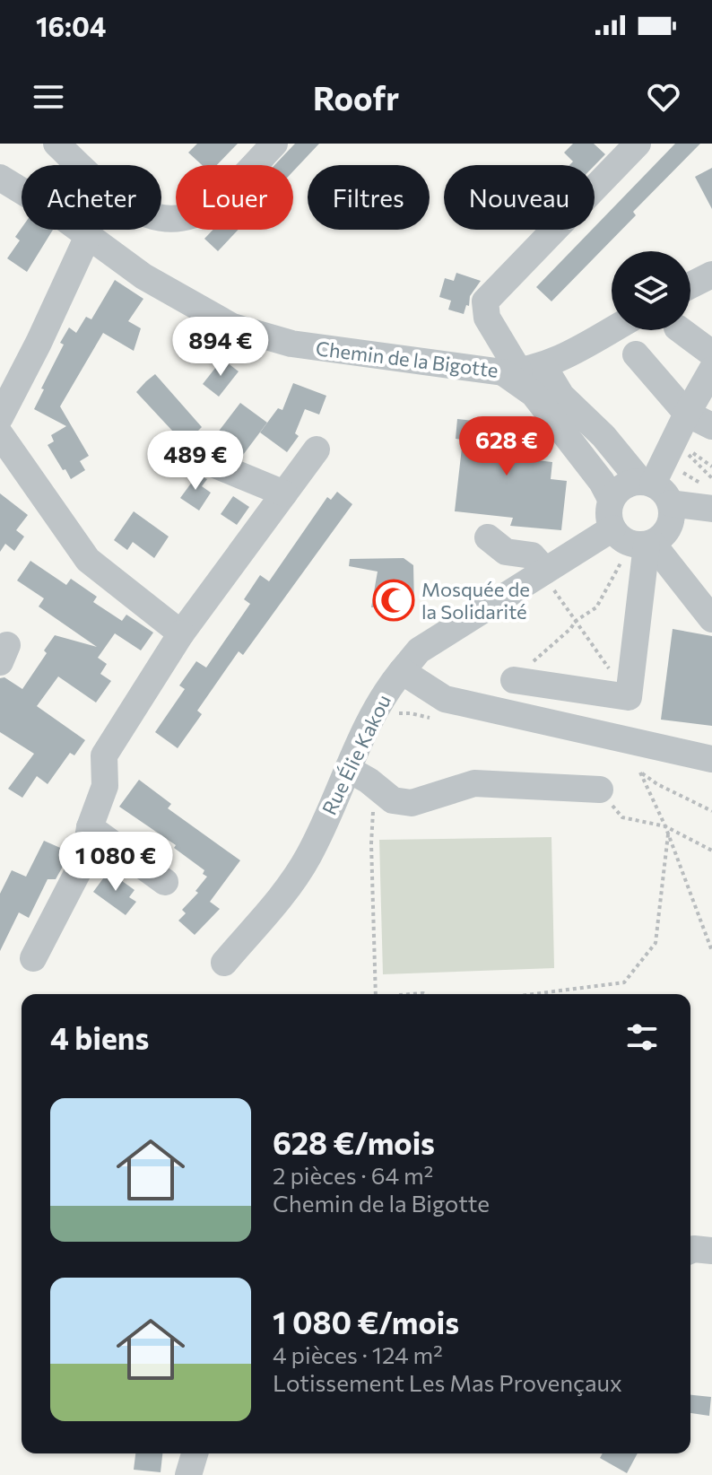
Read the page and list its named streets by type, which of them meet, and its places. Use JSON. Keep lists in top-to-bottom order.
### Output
{
  "streets": {
    "street": ["Chemin de la Bigotte", "Rue Élie Kakou"]
  },
  "places": {
    "mosque": ["Mosquée de la Solidarité"]
  },
  "page": {
    "status": "16:04",
    "header": "Roofr",
    "chip": [
      "Acheter",
      "Louer",
      "Filtres",
      "Nouveau"
    ],
    "price": [
      "894 €",
      "628 €",
      "489 €",
      "1 080 €"
    ],
    "heading": "4 biens",
    "list": [
      {
        "name": "628 €/mois",
        "note": "2 pièces · 64 m² · Chemin de la Bigotte"
      },
      {
        "name": "1 080 €/mois",
        "note": "4 pièces · 124 m² · Lotissement Les Mas Provençaux"
      }
    ]
  }
}
